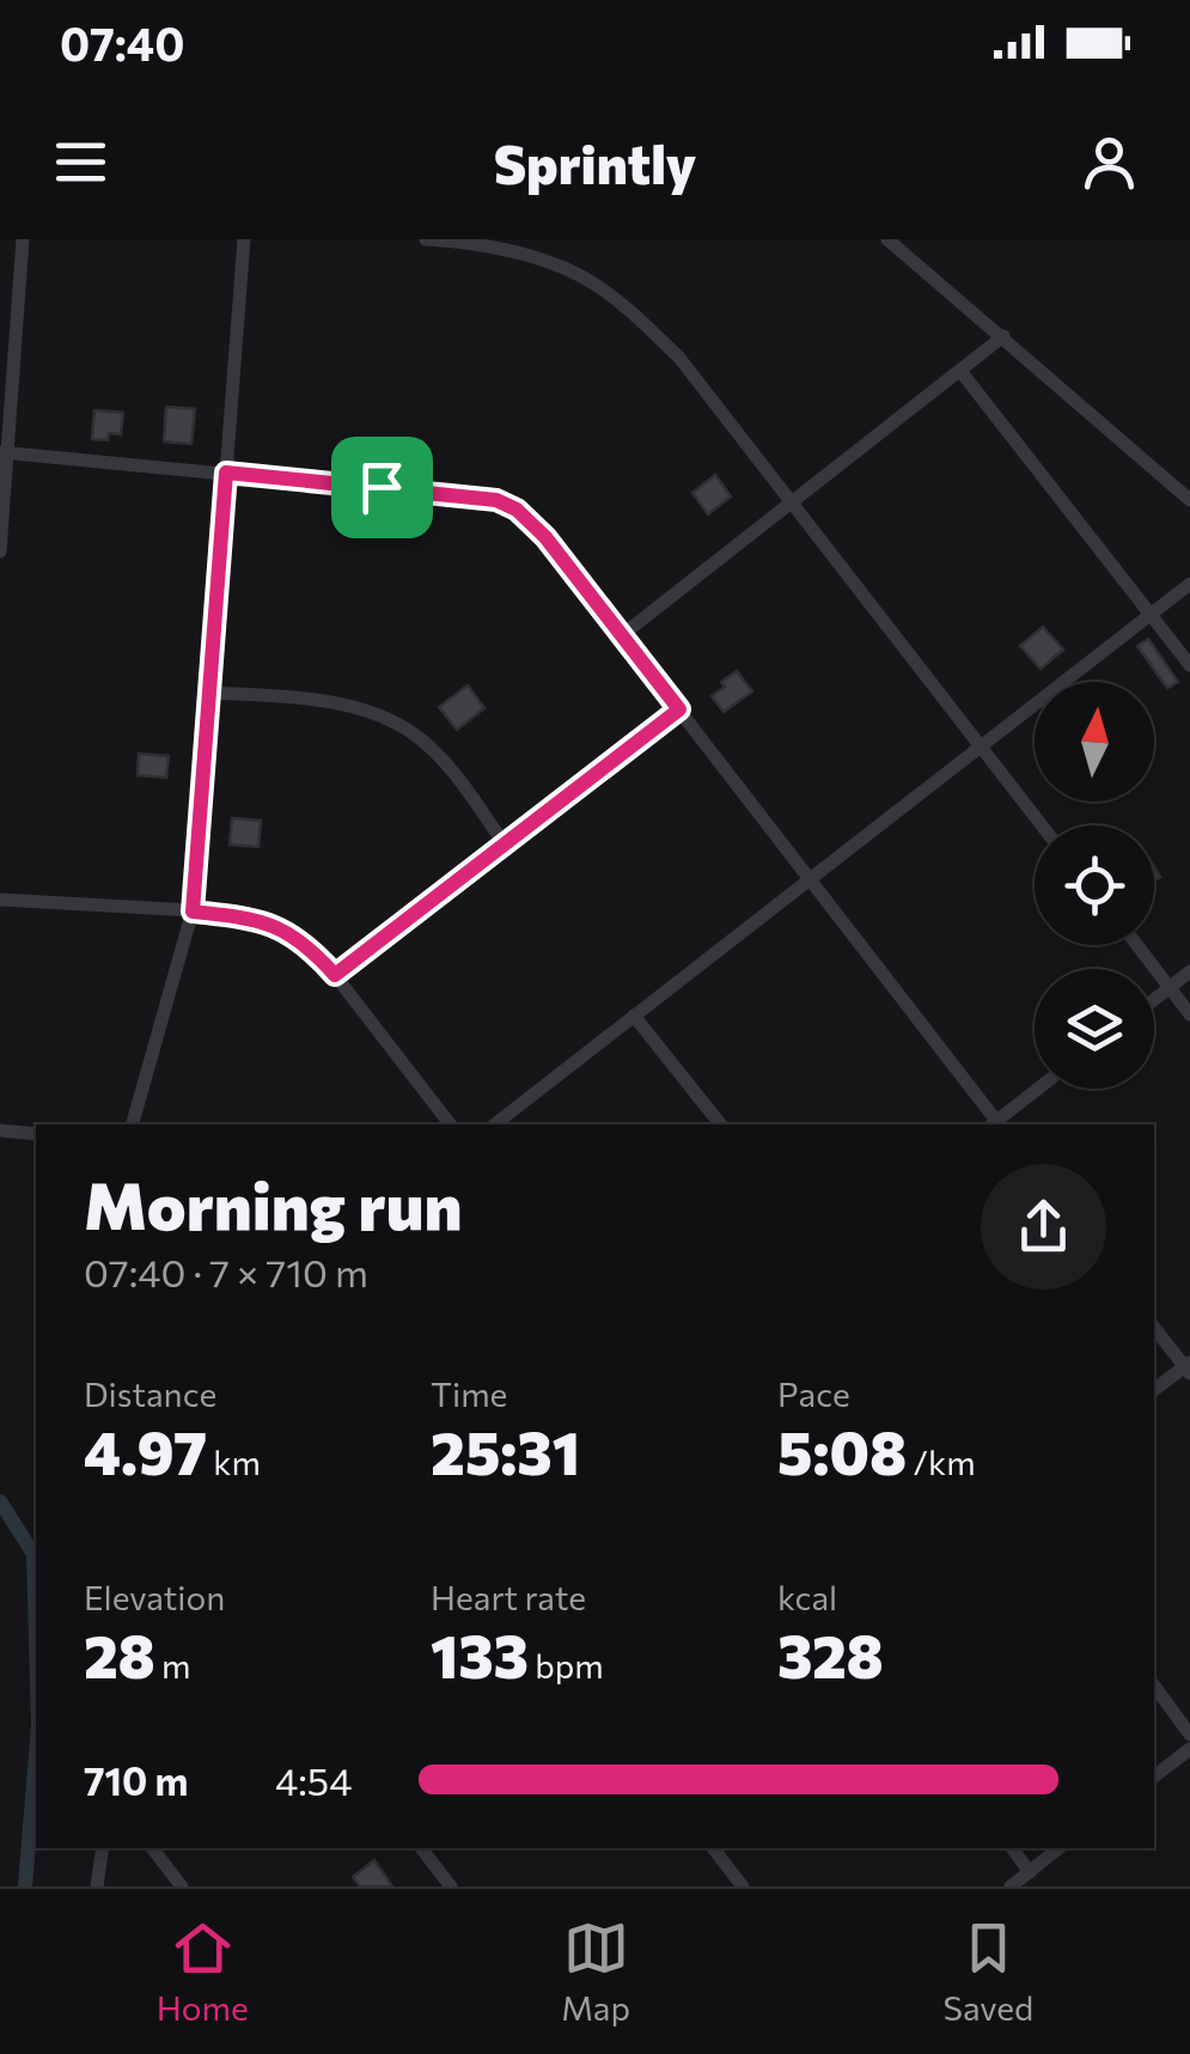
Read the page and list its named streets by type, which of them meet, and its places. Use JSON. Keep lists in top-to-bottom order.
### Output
{
  "north": "top",
  "page": {
    "status": "07:40",
    "header": "Sprintly",
    "heading": ["Morning run", "07:40 · 7 × 710 m"],
    "stats": [
      ["Distance", "4.97 km"],
      ["Time", "25:31"],
      ["Pace", "5:08 /km"],
      ["Elevation", "28 m"],
      ["Heart rate", "133 bpm"],
      ["kcal", "328"]
    ],
    "list": [
      {
        "name": "710 m",
        "note": "4:54"
      }
    ],
    "tabs": ["Home", "Map", "Saved"]
  }
}
